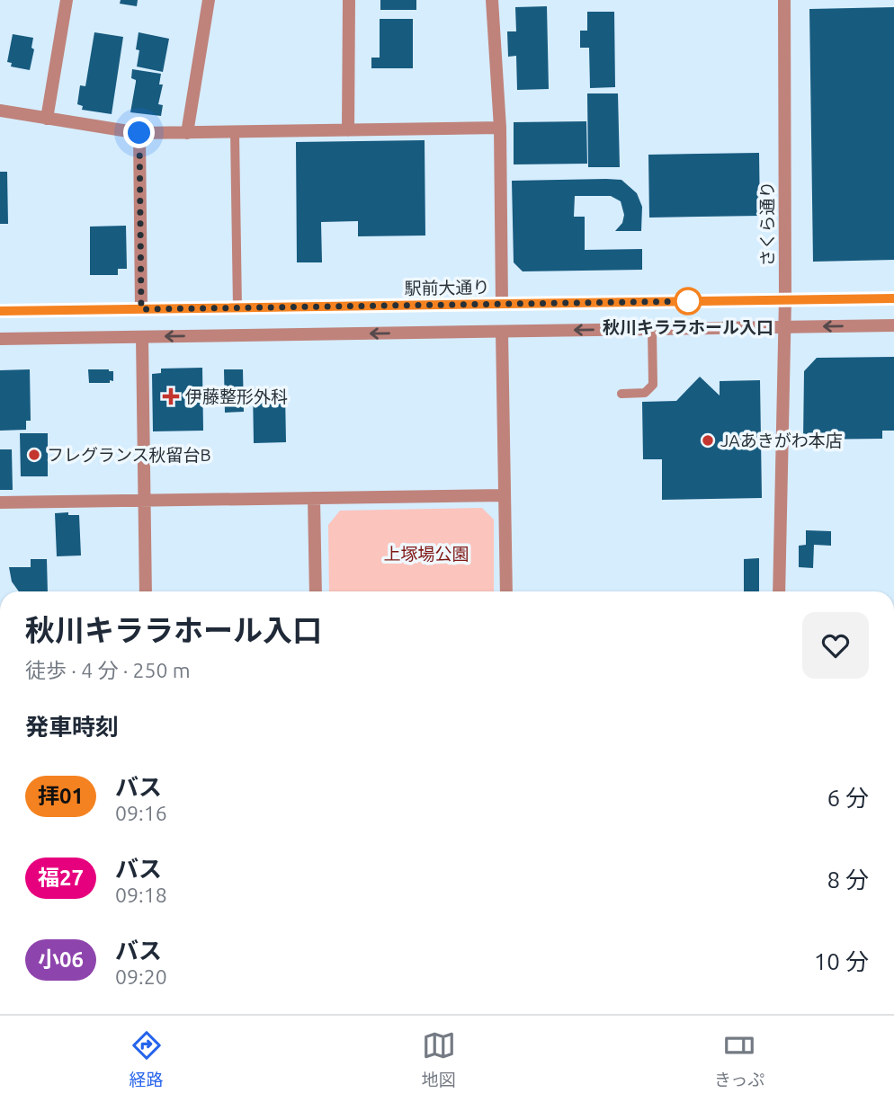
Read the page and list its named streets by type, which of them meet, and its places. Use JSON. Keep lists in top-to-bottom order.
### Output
{
  "streets": {
    "street": ["さくら通り", "駅前大通り"]
  },
  "crossings": [
    ["さくら通り", "駅前大通り"]
  ],
  "parks": ["上塚場公園"],
  "places": {
    "other": ["秋川キララホール入口", "JAあきがわ本店", "フレグランス秋留台B"],
    "health": ["伊藤整形外科"]
  },
  "lines": ["bus line 拝01"],
  "page": {
    "heading": [
      ["秋川キララホール入口", "徒歩 · 4 分 · 250 m"],
      "発車時刻"
    ],
    "list": [
      {
        "mark": "拝01",
        "name": "バス",
        "note": "09:16",
        "value": "6 分"
      },
      {
        "mark": "福27",
        "name": "バス",
        "note": "09:18",
        "value": "8 分"
      },
      {
        "mark": "小06",
        "name": "バス",
        "note": "09:20",
        "value": "10 分"
      }
    ],
    "tabs": ["経路", "地図", "きっぷ"]
  }
}
